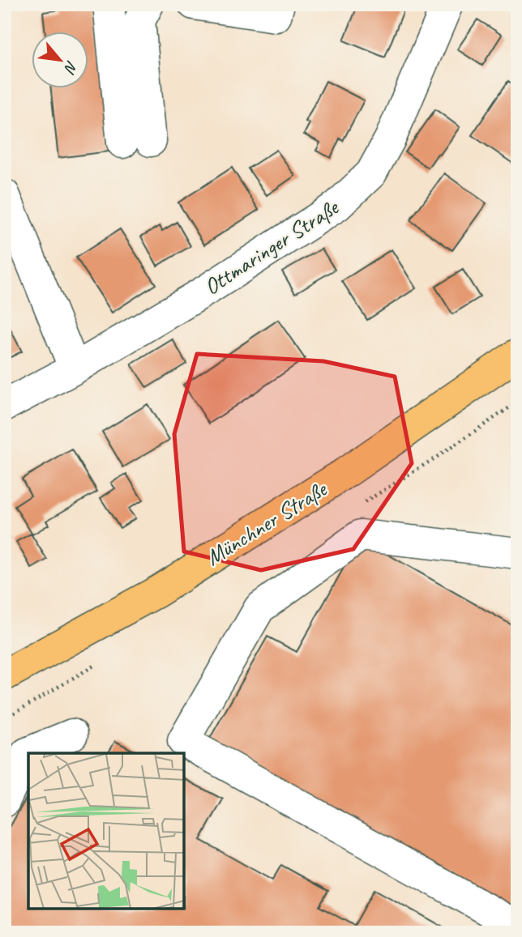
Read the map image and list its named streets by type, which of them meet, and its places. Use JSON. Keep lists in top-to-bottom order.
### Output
{
  "streets": {
    "main road": ["Münchner Straße"],
    "street": ["Ottmaringer Straße"]
  },
  "north": "bottom right"
}
